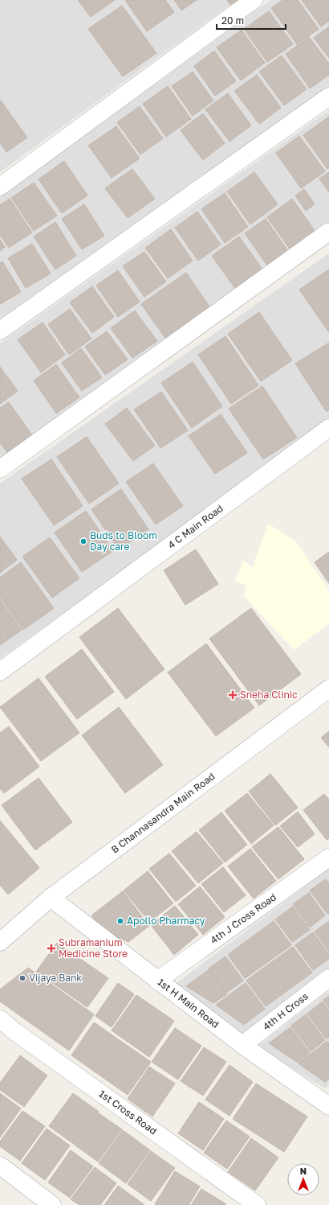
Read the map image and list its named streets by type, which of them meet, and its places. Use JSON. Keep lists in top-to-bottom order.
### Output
{
  "streets": {
    "street": [
      "4 C Main Road",
      "B Channasandra Main Road",
      "4th J Cross Road",
      "1st H Main Road",
      "4th H Cross",
      "1st Cross Road"
    ]
  },
  "crossings": [
    ["B Channasandra Main Road", "1st H Main Road"],
    ["4th J Cross Road", "1st H Main Road"],
    ["1st H Main Road", "4th H Cross"]
  ],
  "places": {
    "other": ["Buds to Bloom Day care", "Apollo Pharmacy", "Vijaya Bank"],
    "health": ["Sneha Clinic", "Subramanium Medicine Store"]
  },
  "scale_bar": "20 m",
  "north": "top"
}
